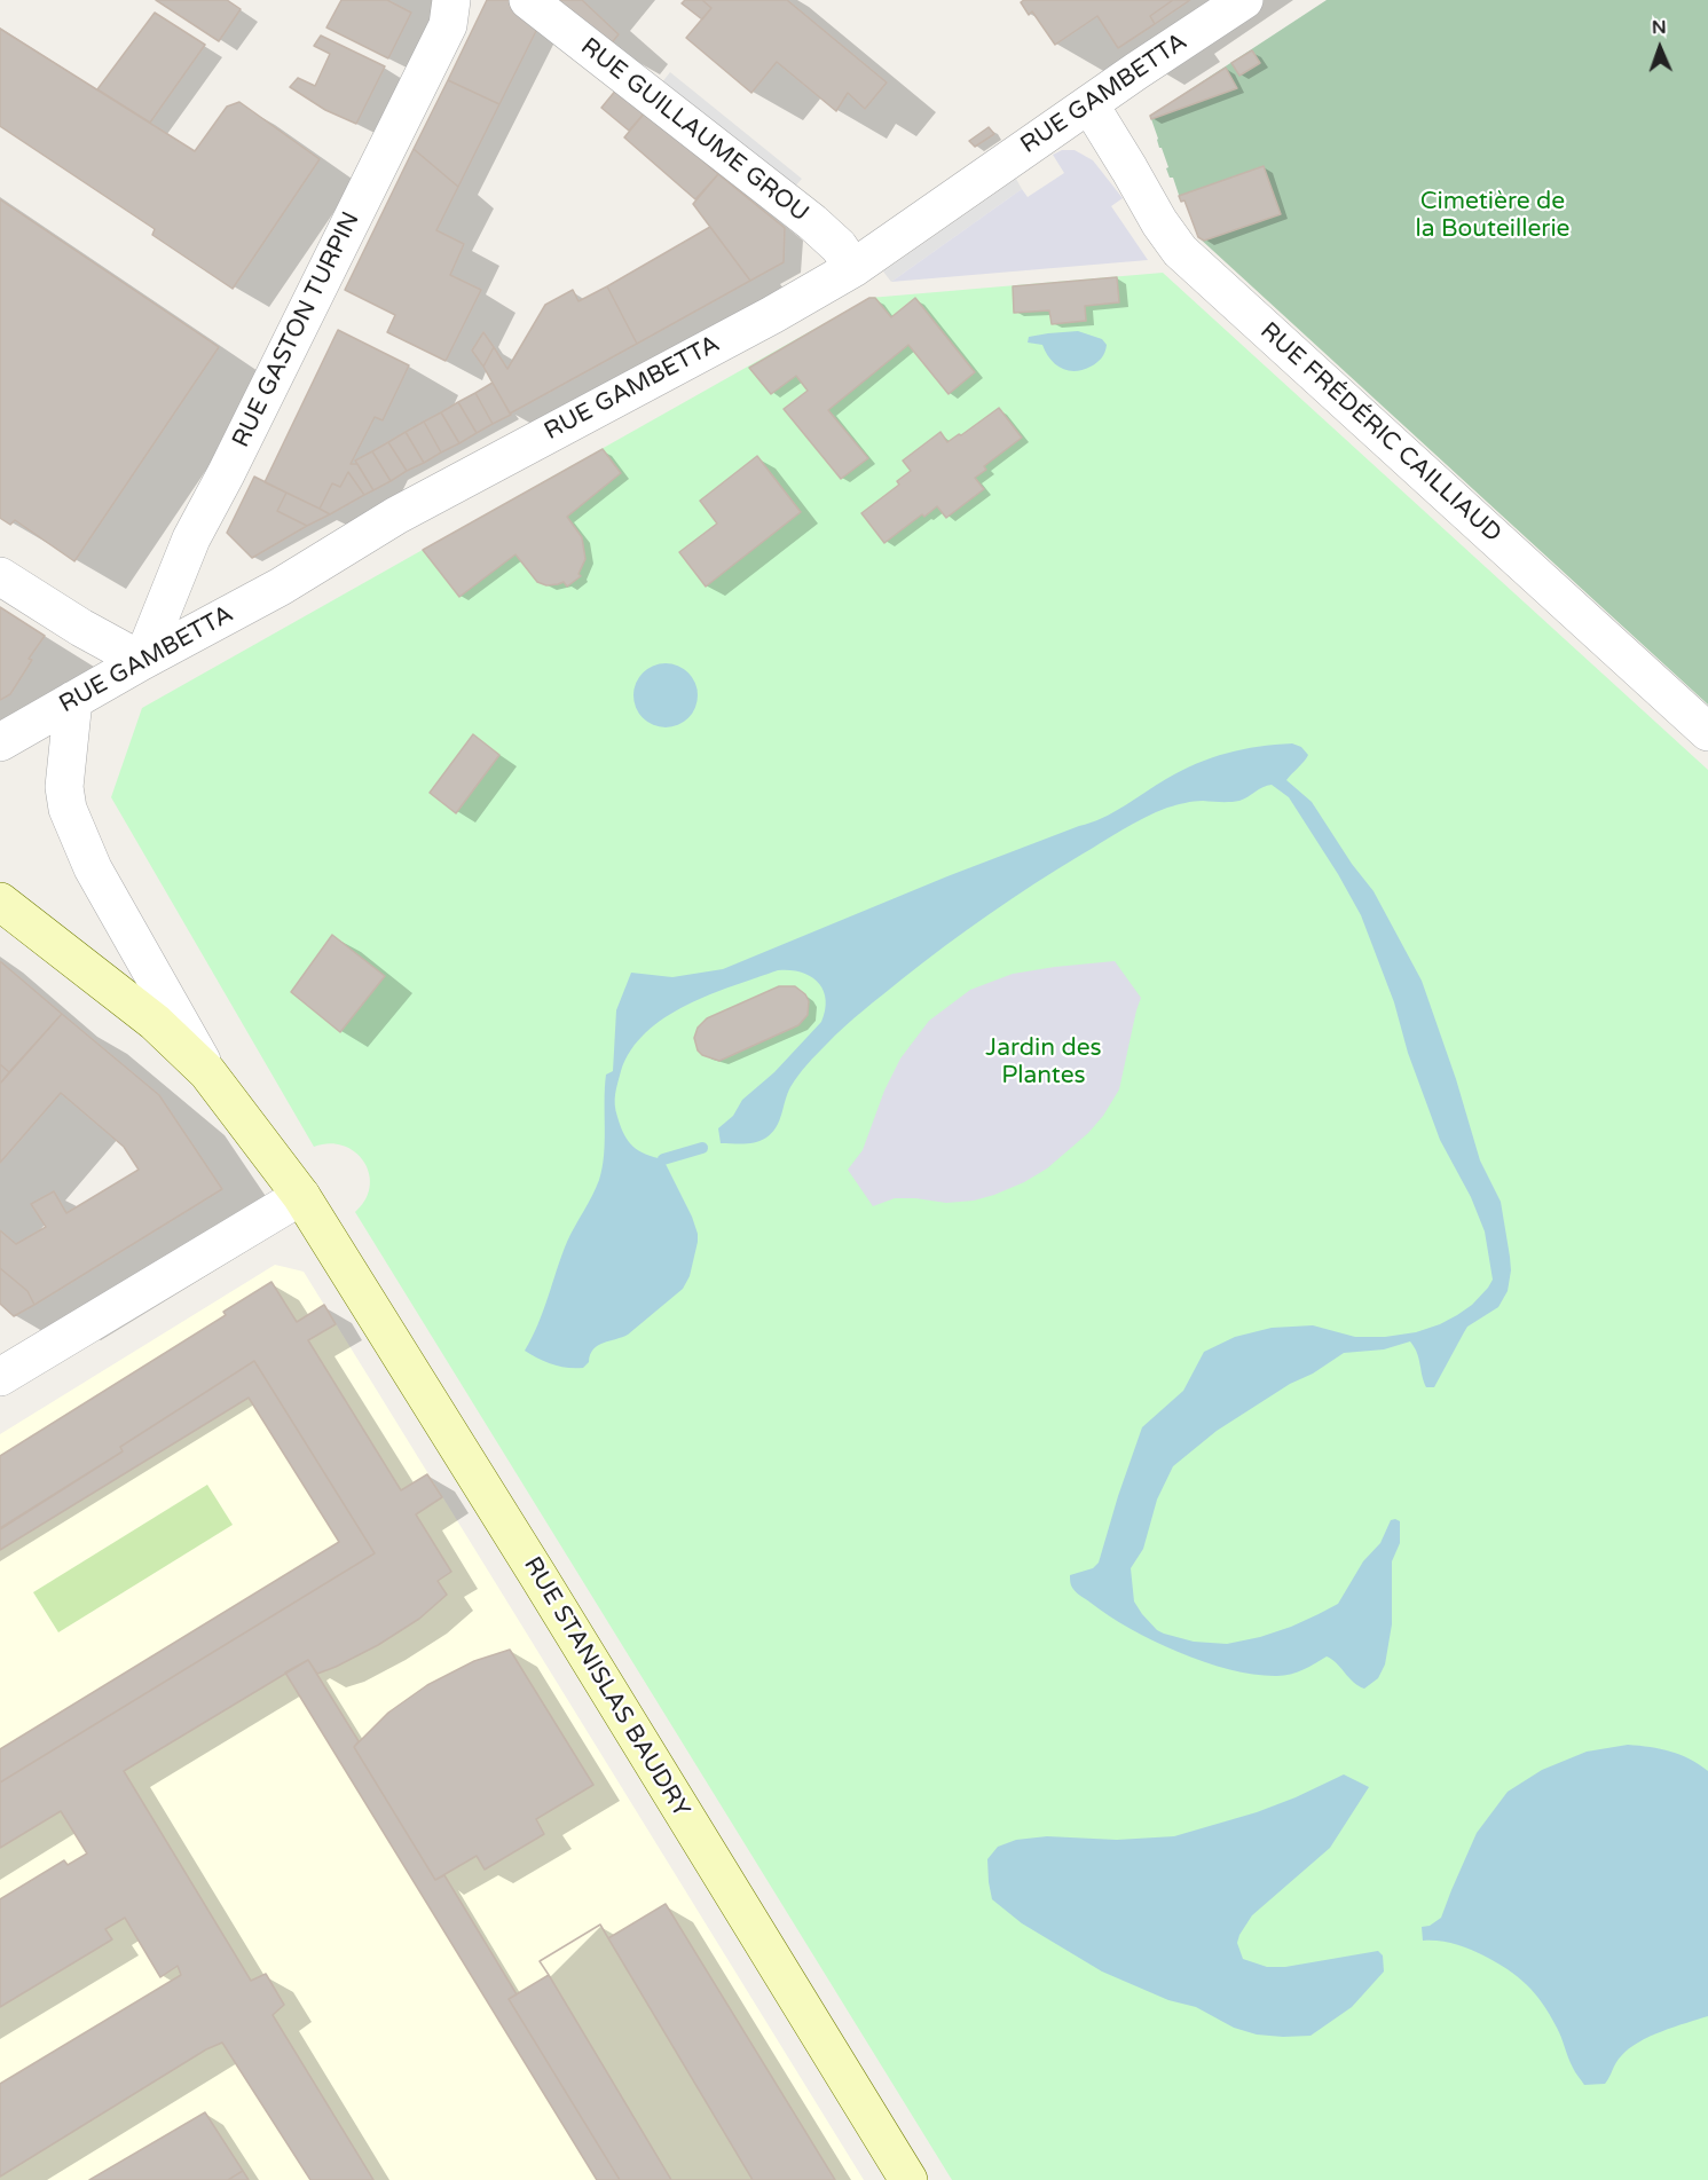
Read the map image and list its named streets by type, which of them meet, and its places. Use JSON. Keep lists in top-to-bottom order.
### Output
{
  "streets": {
    "main road": ["RUE STANISLAS BAUDRY"],
    "street": [
      "RUE GAMBETTA",
      "RUE GUILLAUME GROU",
      "RUE GASTON TURPIN",
      "RUE FRÉDÉRIC CAILLIAUD"
    ]
  },
  "crossings": [
    ["RUE GAMBETTA", "RUE GUILLAUME GROU"],
    ["RUE GAMBETTA", "RUE GASTON TURPIN"],
    ["RUE GAMBETTA", "RUE FRÉDÉRIC CAILLIAUD"]
  ],
  "parks": ["Cimetière de la Bouteillerie", "Jardin des Plantes"],
  "north": "top"
}
